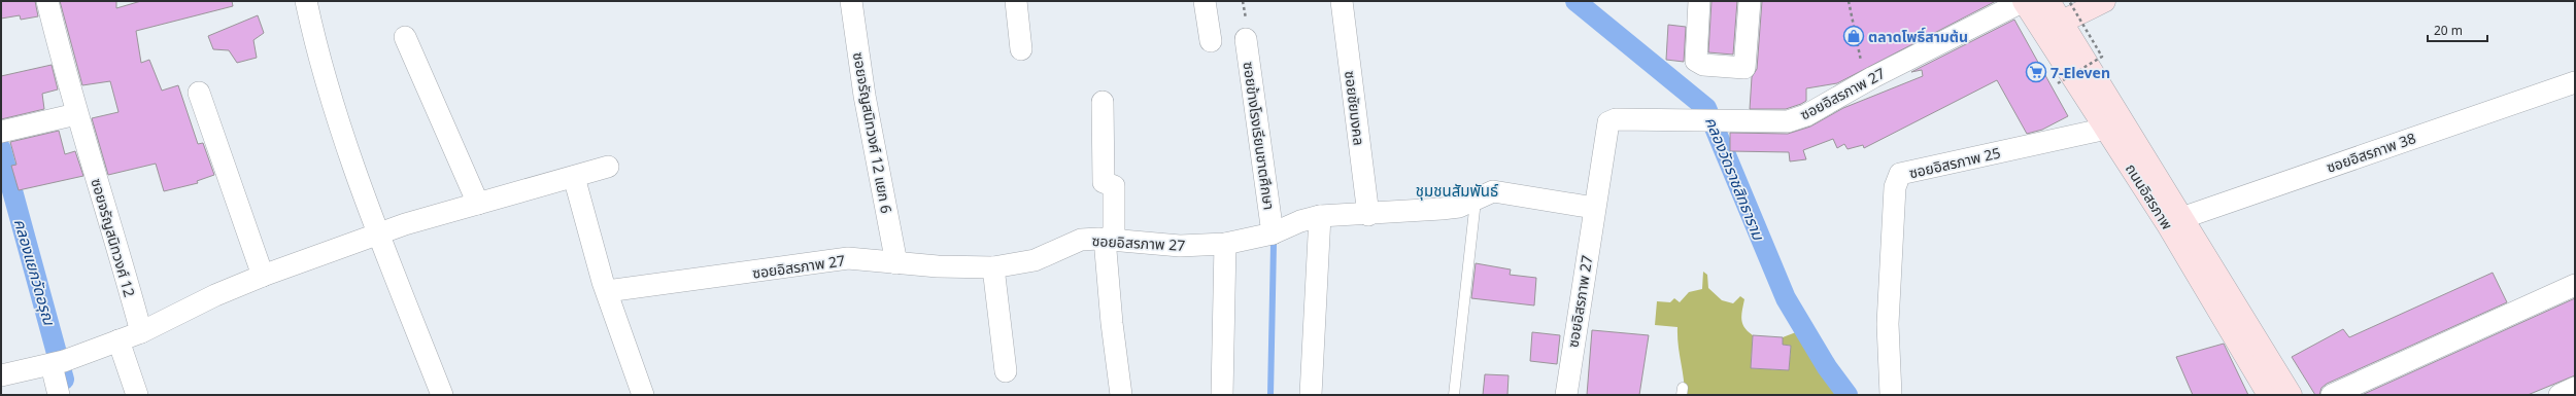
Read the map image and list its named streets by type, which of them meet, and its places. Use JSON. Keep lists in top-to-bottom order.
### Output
{
  "streets": {
    "main road": ["ถนนอิสรภาพ"],
    "street": [
      "ซอยอิสรภาพ 27",
      "ซอยชัยมงคล",
      "ซอยจรัญสนิทวงศ์ 12 แยก 6",
      "ซอยข้างโรงเรียนชาตศึกษา",
      "ซอยอิสรภาพ 38",
      "ซอยอิสรภาพ 25",
      "ซอยจรัญสนิทวงศ์ 12"
    ]
  },
  "crossings": [
    ["ซอยอิสรภาพ 27", "ซอยชัยมงคล"],
    ["ซอยอิสรภาพ 27", "ซอยจรัญสนิทวงศ์ 12 แยก 6"],
    ["ซอยอิสรภาพ 27", "ซอยข้างโรงเรียนชาตศึกษา"],
    ["ซอยอิสรภาพ 27", "ถนนอิสรภาพ"],
    ["ซอยอิสรภาพ 38", "ถนนอิสรภาพ"],
    ["ซอยอิสรภาพ 25", "ถนนอิสรภาพ"]
  ],
  "districts": ["ชุมชนสัมพันธ์"],
  "water": ["คลองวัดราชสิทธาราม", "คลองแยกวัดอรุณ"],
  "places": {
    "shop": ["ตลาดโพธิ์สามต้น"],
    "supermarket": ["7-Eleven"]
  },
  "scale_bar": "20 m"
}
